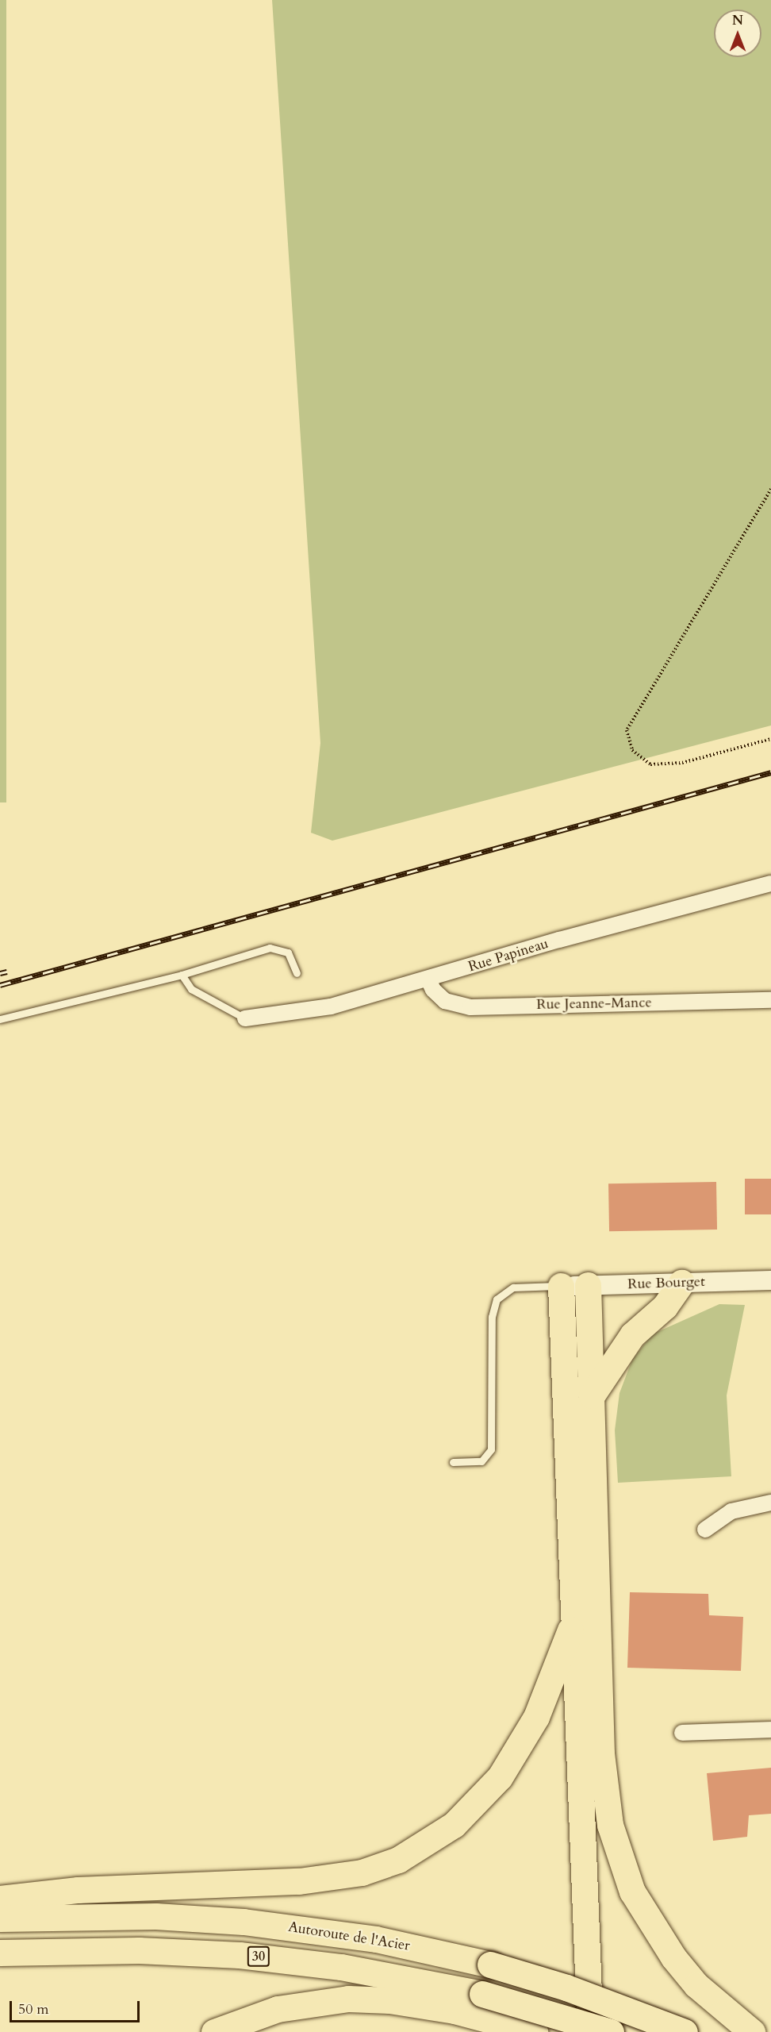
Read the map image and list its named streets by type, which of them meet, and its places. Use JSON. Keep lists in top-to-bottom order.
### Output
{
  "streets": {
    "highway": ["Autoroute de l'Acier", "30"],
    "street": ["Rue Papineau", "Rue Jeanne-Mance", "Rue Bourget"]
  },
  "crossings": [
    ["Rue Papineau", "Rue Jeanne-Mance"]
  ],
  "scale_bar": "50 m",
  "north": "top"
}
